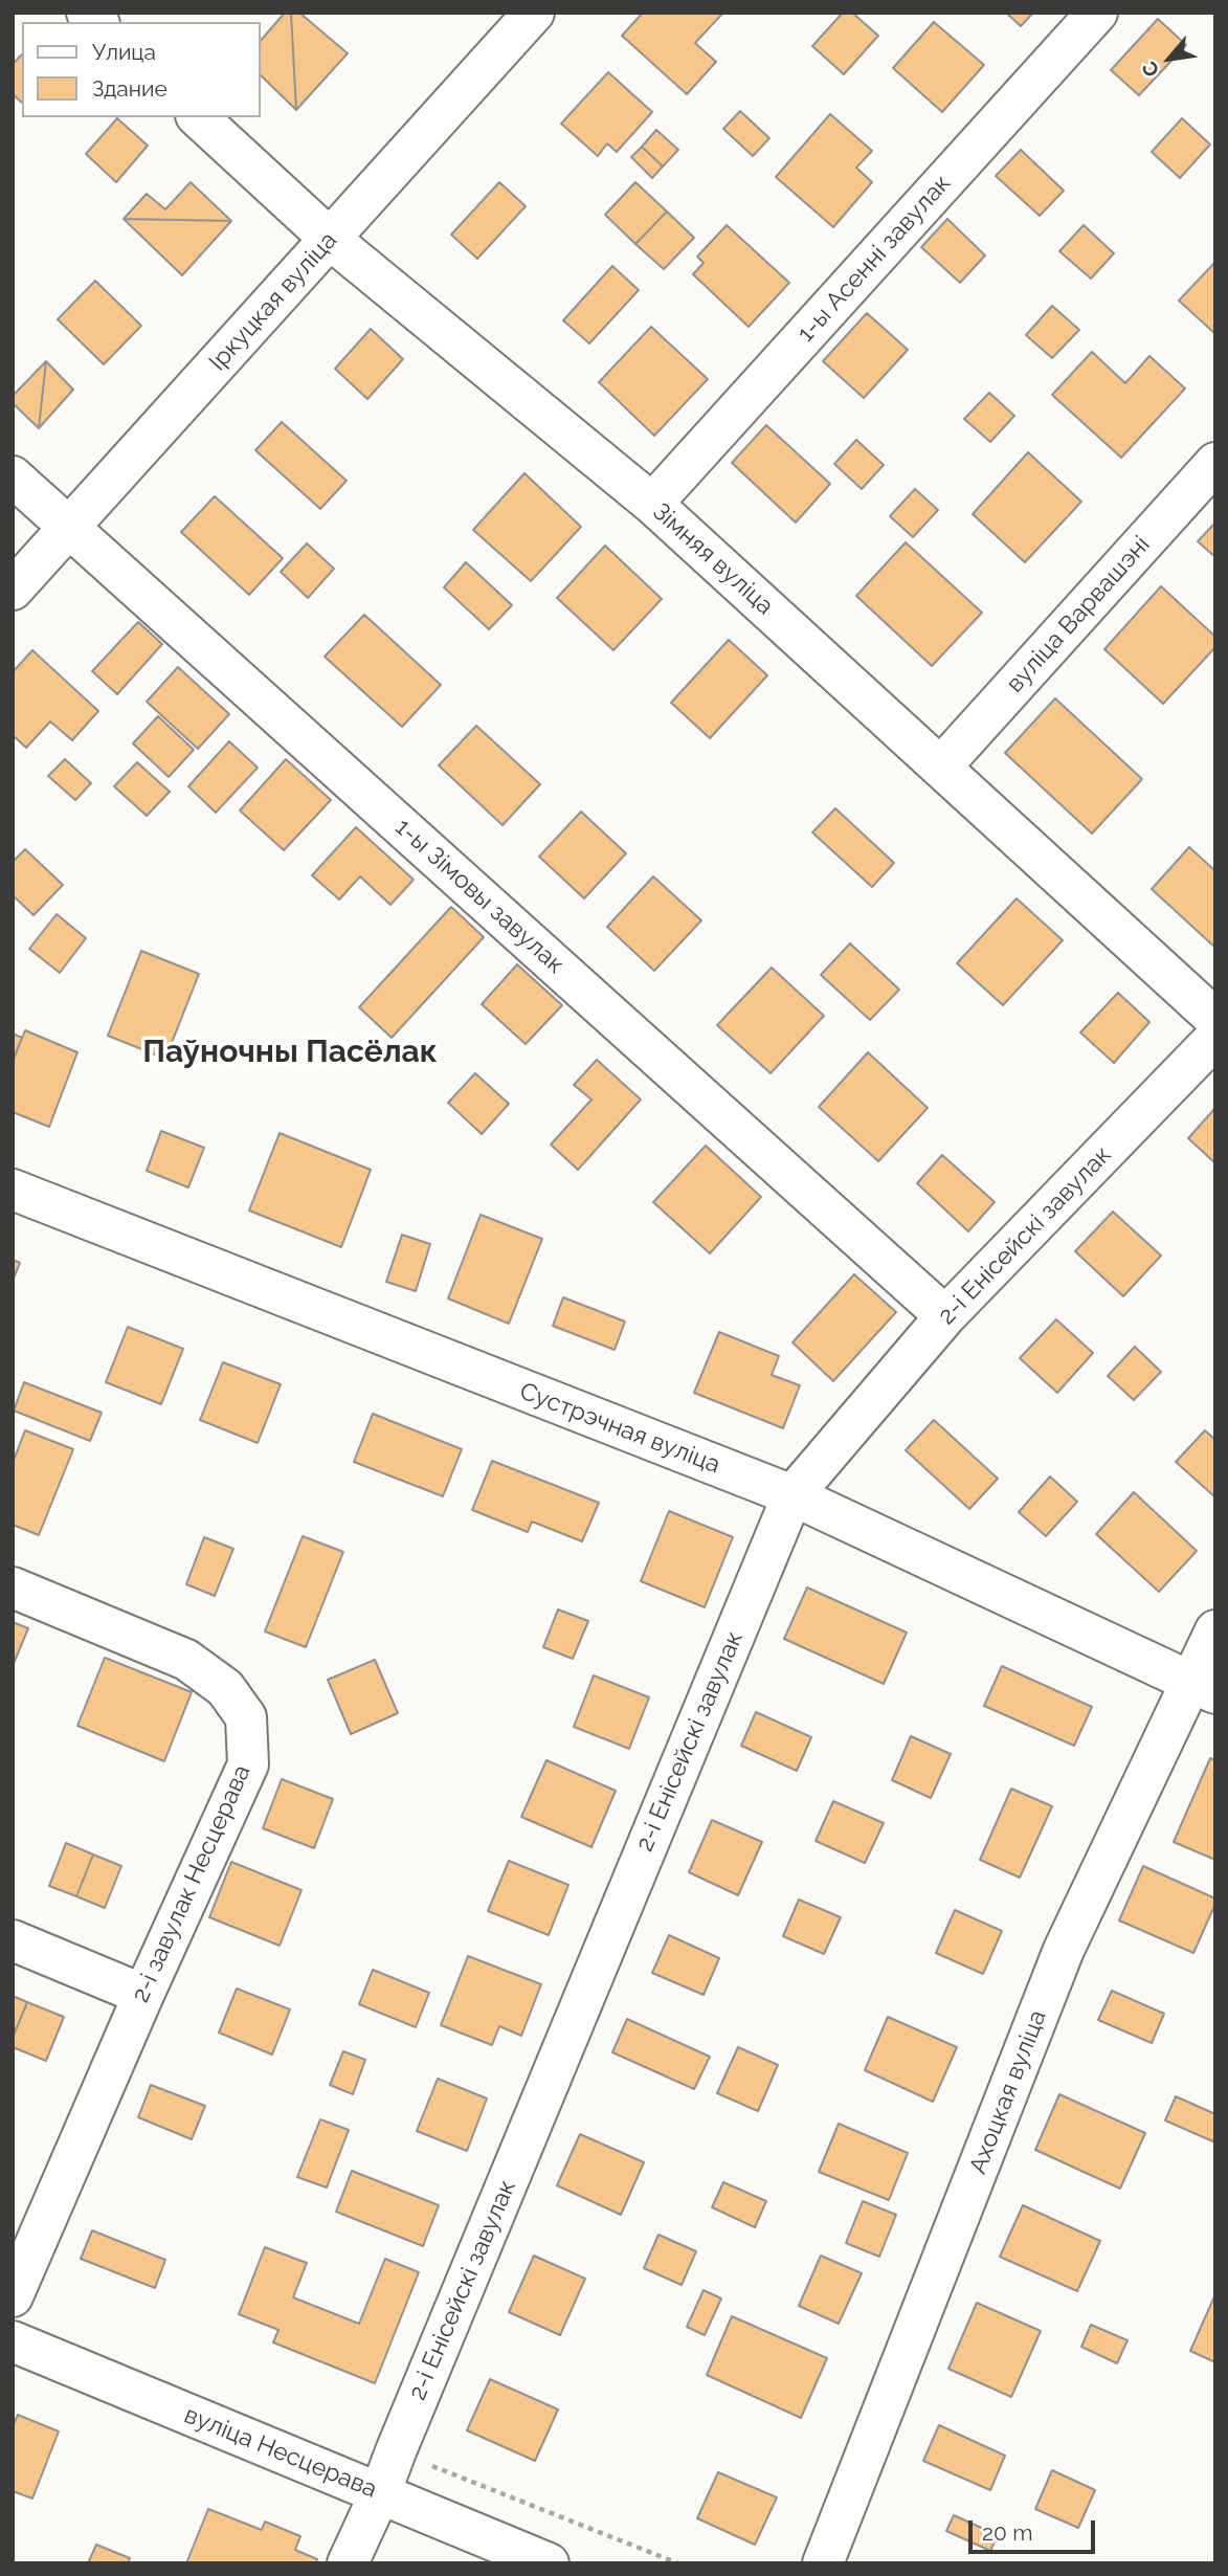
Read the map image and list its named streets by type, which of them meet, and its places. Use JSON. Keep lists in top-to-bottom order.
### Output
{
  "streets": {
    "street": [
      "1-ы Асенні завулак",
      "Іркуцкая вуліца",
      "Зімняя вуліца",
      "вуліца Варвашэні",
      "1-ы Зімовы завулак",
      "2-і Енісейскі завулак",
      "Сустрэчная вуліца",
      "2-і завулак Несцерава",
      "Ахоцкая вуліца",
      "вуліца Несцерава"
    ]
  },
  "crossings": [
    ["1-ы Асенні завулак", "Зімняя вуліца"],
    ["Іркуцкая вуліца", "Зімняя вуліца"],
    ["Іркуцкая вуліца", "1-ы Зімовы завулак"],
    ["Зімняя вуліца", "вуліца Варвашэні"],
    ["1-ы Зімовы завулак", "2-і Енісейскі завулак"],
    ["2-і Енісейскі завулак", "Сустрэчная вуліца"],
    ["2-і Енісейскі завулак", "вуліца Несцерава"],
    ["Сустрэчная вуліца", "Ахоцкая вуліца"]
  ],
  "districts": ["Паўночны Пасёлак"],
  "legend": ["Улица", "Здание"],
  "scale_bar": "20 m",
  "north": "bottom left"
}
